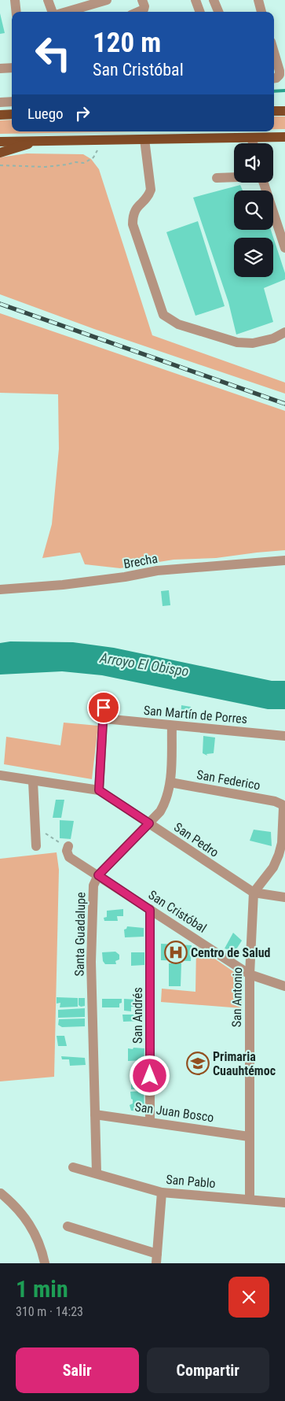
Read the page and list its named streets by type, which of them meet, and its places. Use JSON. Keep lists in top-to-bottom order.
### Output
{
  "streets": {
    "street": [
      "Brecha",
      "San Martín de Porres",
      "San Federico",
      "San Pedro",
      "San Cristóbal",
      "Santa Guadalupe",
      "San Antonio",
      "San Andrés",
      "San Juan Bosco",
      "San Pablo"
    ]
  },
  "crossings": [
    ["San Martín de Porres", "Santa Guadalupe"],
    ["San Federico", "San Pedro"],
    ["San Federico", "Santa Guadalupe"],
    ["San Federico", "San Antonio"],
    ["San Pedro", "Santa Guadalupe"],
    ["San Pedro", "San Antonio"],
    ["San Cristóbal", "Santa Guadalupe"],
    ["San Cristóbal", "San Antonio"],
    ["San Cristóbal", "San Andrés"],
    ["Santa Guadalupe", "San Juan Bosco"],
    ["Santa Guadalupe", "San Pablo"],
    ["San Antonio", "San Juan Bosco"],
    ["San Antonio", "San Pablo"],
    ["San Andrés", "San Juan Bosco"]
  ],
  "water": ["Arroyo El Obispo"],
  "places": {
    "hospital": ["Centro de Salud"],
    "school or university": ["Primaria Cuauhtémoc"]
  },
  "page": {
    "turn": ["120 m", "San Cristóbal"],
    "then": "Luego",
    "heading": ["1 min", "310 m · 14:23"],
    "buttons": ["Salir", "Compartir"]
  }
}
